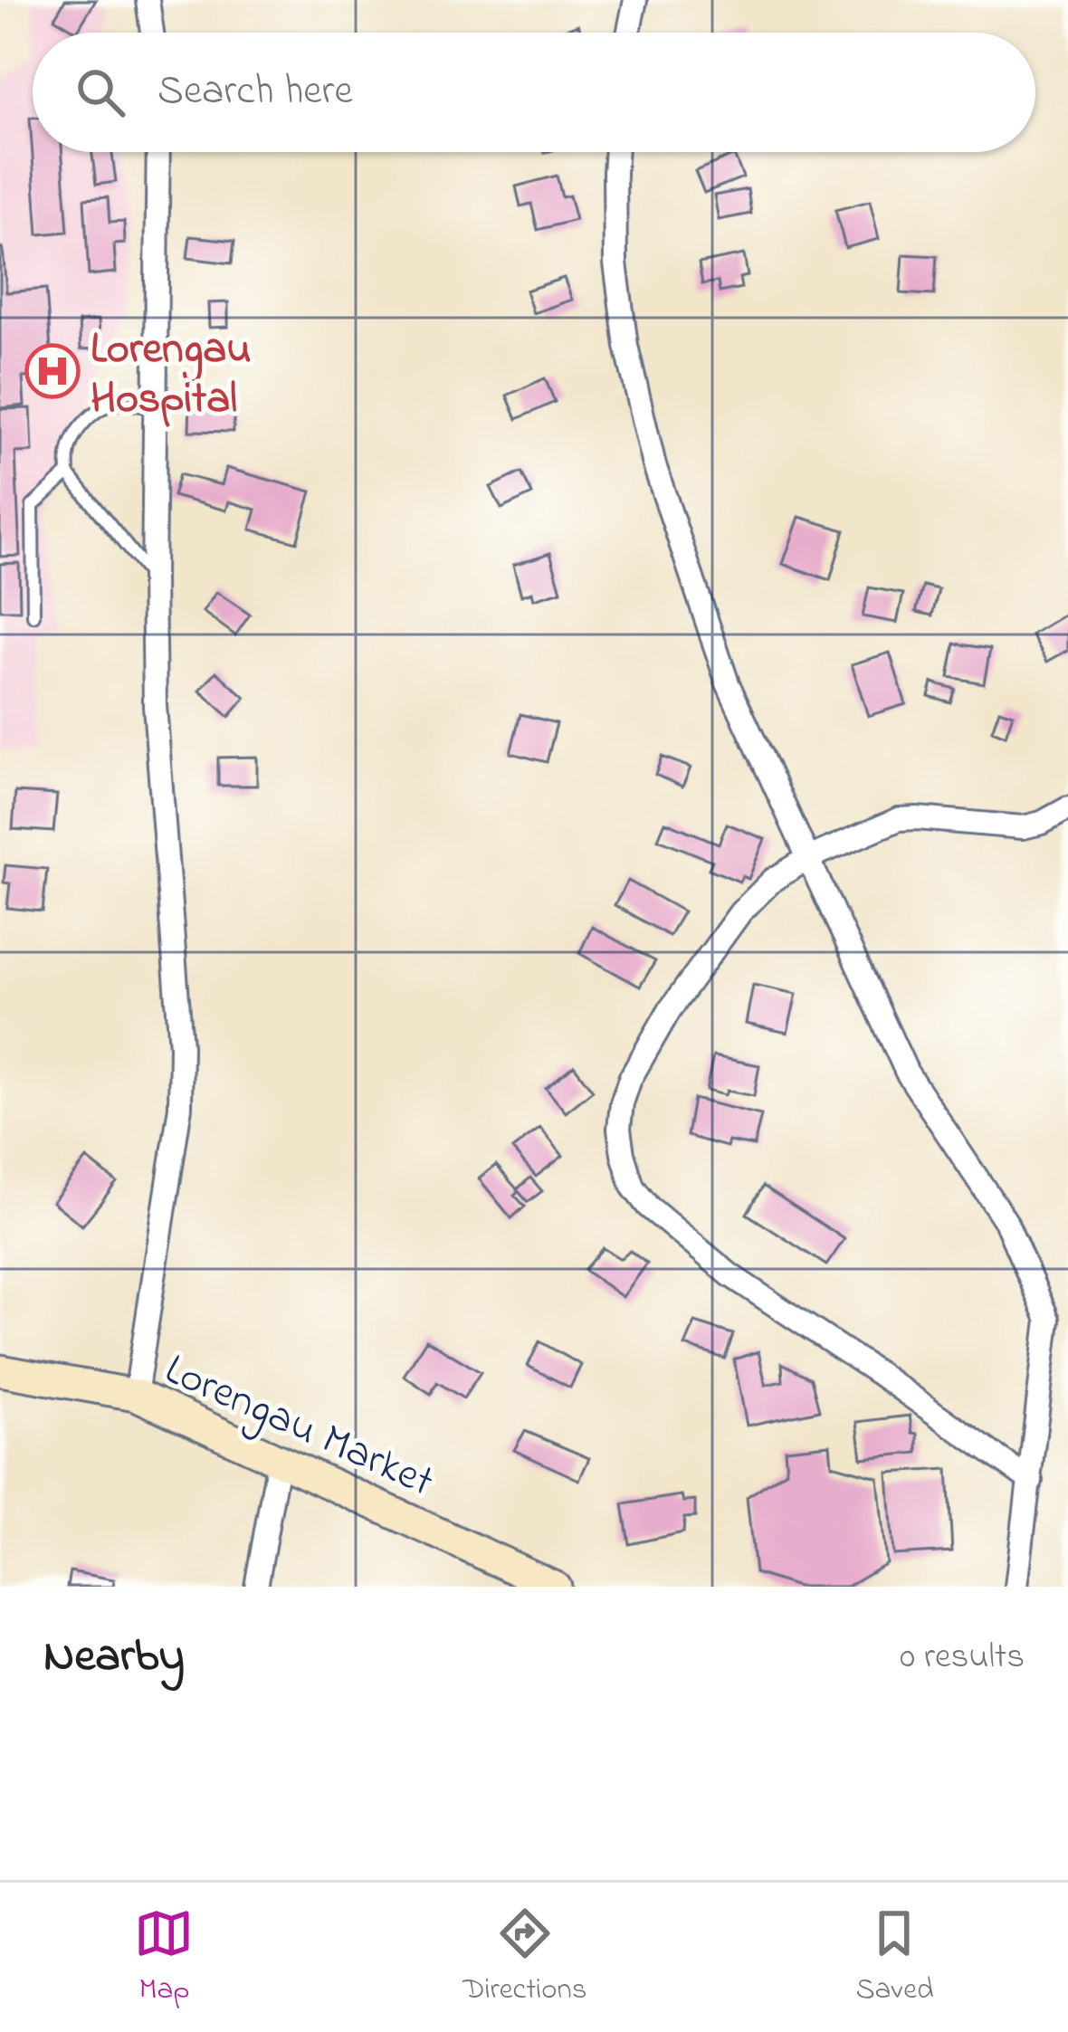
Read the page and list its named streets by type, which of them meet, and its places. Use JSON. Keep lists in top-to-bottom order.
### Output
{
  "streets": {
    "main road": ["Lorengau Market"]
  },
  "places": {
    "hospital": ["Lorengau Hospital"]
  },
  "page": {
    "search": "Search here",
    "heading": ["Nearby", "0 results"],
    "nav": ["Map", "Directions", "Saved"]
  }
}
